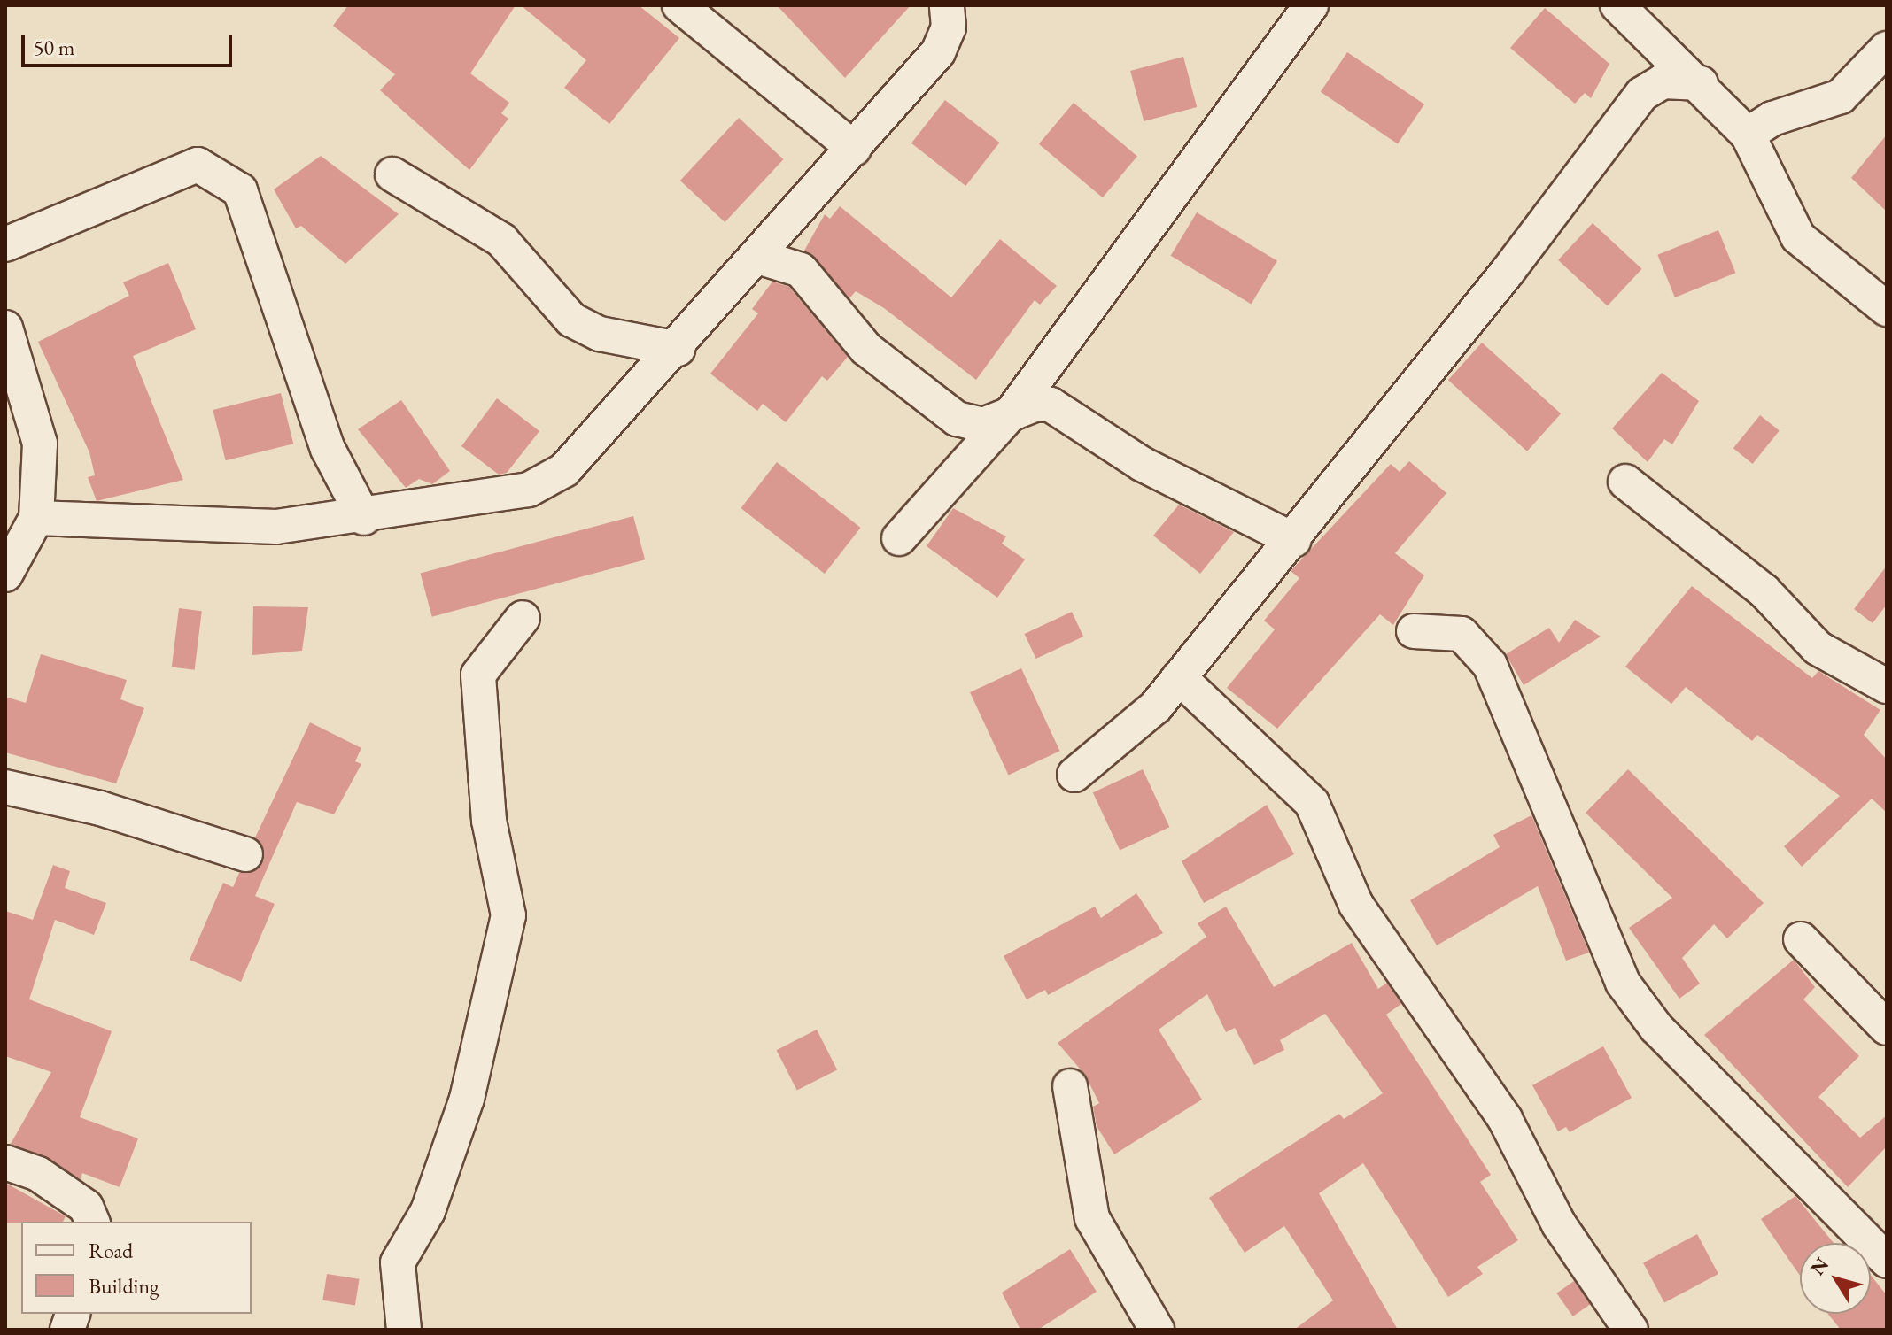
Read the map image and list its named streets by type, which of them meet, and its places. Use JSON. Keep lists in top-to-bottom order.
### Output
{
  "legend": ["Road", "Building"],
  "scale_bar": "50 m",
  "north": "top left"
}
